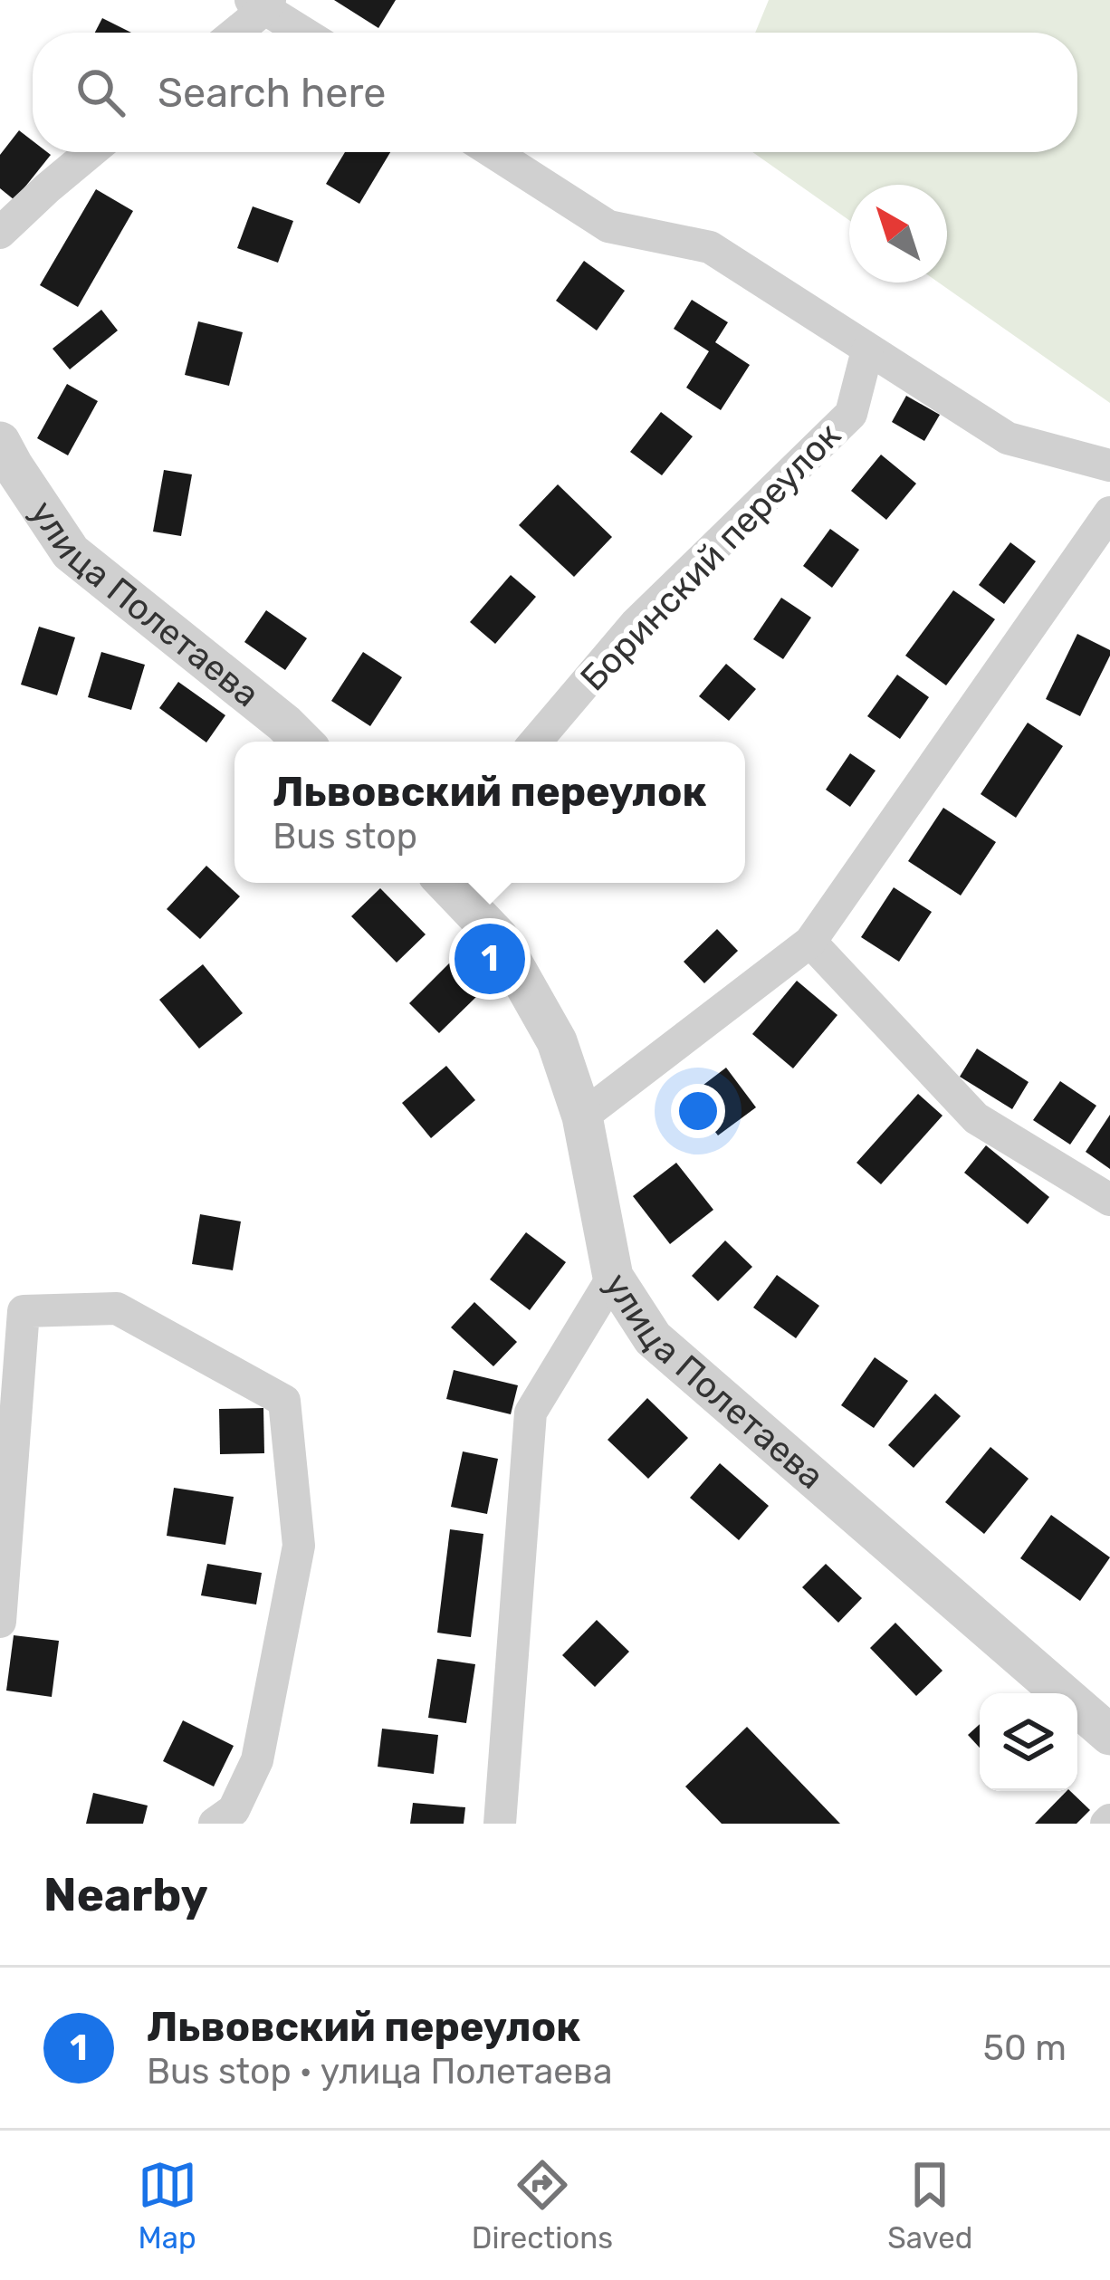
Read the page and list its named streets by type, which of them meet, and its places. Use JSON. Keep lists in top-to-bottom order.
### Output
{
  "streets": {
    "street": ["Боринский переулок", "улица Полетаева"]
  },
  "north": "top left",
  "page": {
    "search": "Search here",
    "popup": ["Львовский переулок", "Bus stop"],
    "pins": "1",
    "heading": "Nearby",
    "list": [
      {
        "mark": "1",
        "name": "Львовский переулок",
        "note": "Bus stop · улица Полетаева",
        "value": "50 m"
      }
    ],
    "nav": ["Map", "Directions", "Saved"]
  }
}
